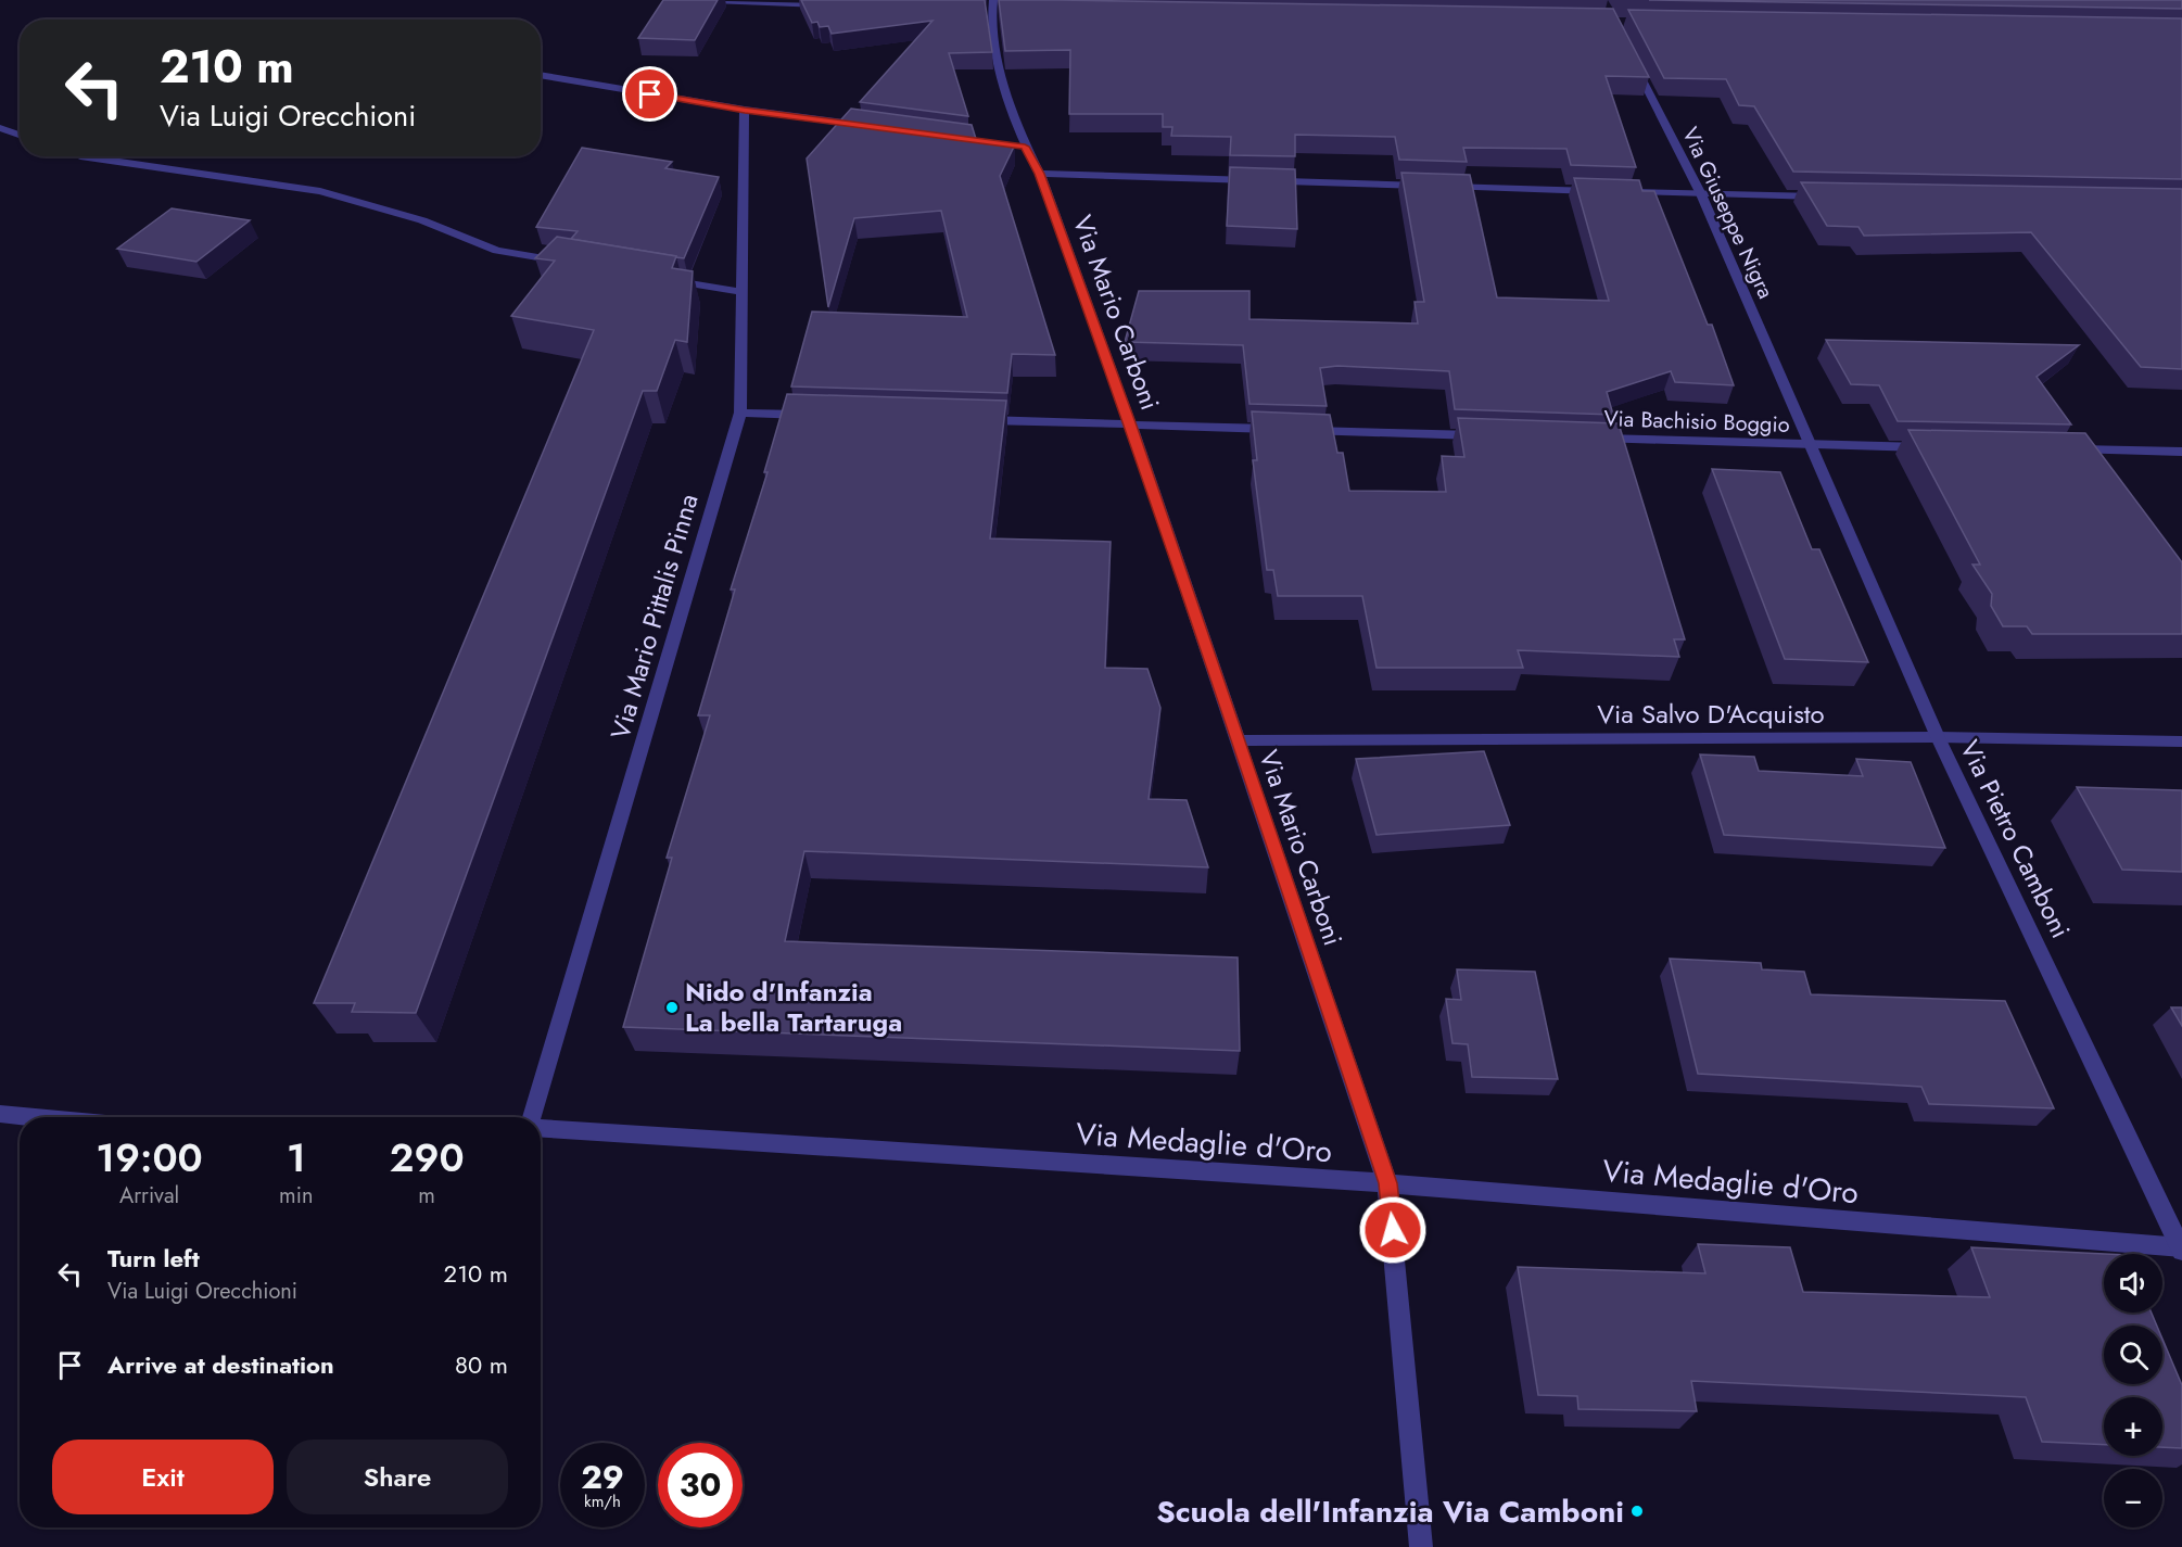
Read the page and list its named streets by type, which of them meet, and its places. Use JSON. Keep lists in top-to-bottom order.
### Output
{
  "streets": {
    "street": [
      "Via Giuseppe Nigra",
      "Via Mario Carboni",
      "Via Bachisio Boggio",
      "Via Mario Pittalis Pinna",
      "Via Salvo D'Acquisto",
      "Via Pietro Camboni",
      "Via Medaglie d'Oro"
    ]
  },
  "crossings": [
    ["Via Giuseppe Nigra", "Via Bachisio Boggio"],
    ["Via Giuseppe Nigra", "Via Pietro Camboni"],
    ["Via Mario Carboni", "Via Salvo D'Acquisto"],
    ["Via Mario Carboni", "Via Medaglie d'Oro"],
    ["Via Bachisio Boggio", "Via Pietro Camboni"],
    ["Via Salvo D'Acquisto", "Via Pietro Camboni"],
    ["Via Pietro Camboni", "Via Medaglie d'Oro"]
  ],
  "places": ["Nido d'Infanzia La bella Tartaruga", "Scuola dell'Infanzia Via Camboni"],
  "page": {
    "turn": ["210 m", "Via Luigi Orecchioni"],
    "eta": [
      "19:00",
      "Arrival",
      "1",
      "min",
      "290",
      "m"
    ],
    "list": [
      {
        "name": "Turn left",
        "note": "Via Luigi Orecchioni",
        "value": "210 m"
      },
      {
        "name": "Arrive at destination",
        "value": "80 m"
      }
    ],
    "map_buttons": ["+", "−"],
    "buttons": ["Exit", "Share"],
    "speed": "29 km/h",
    "limit": "30"
  }
}
